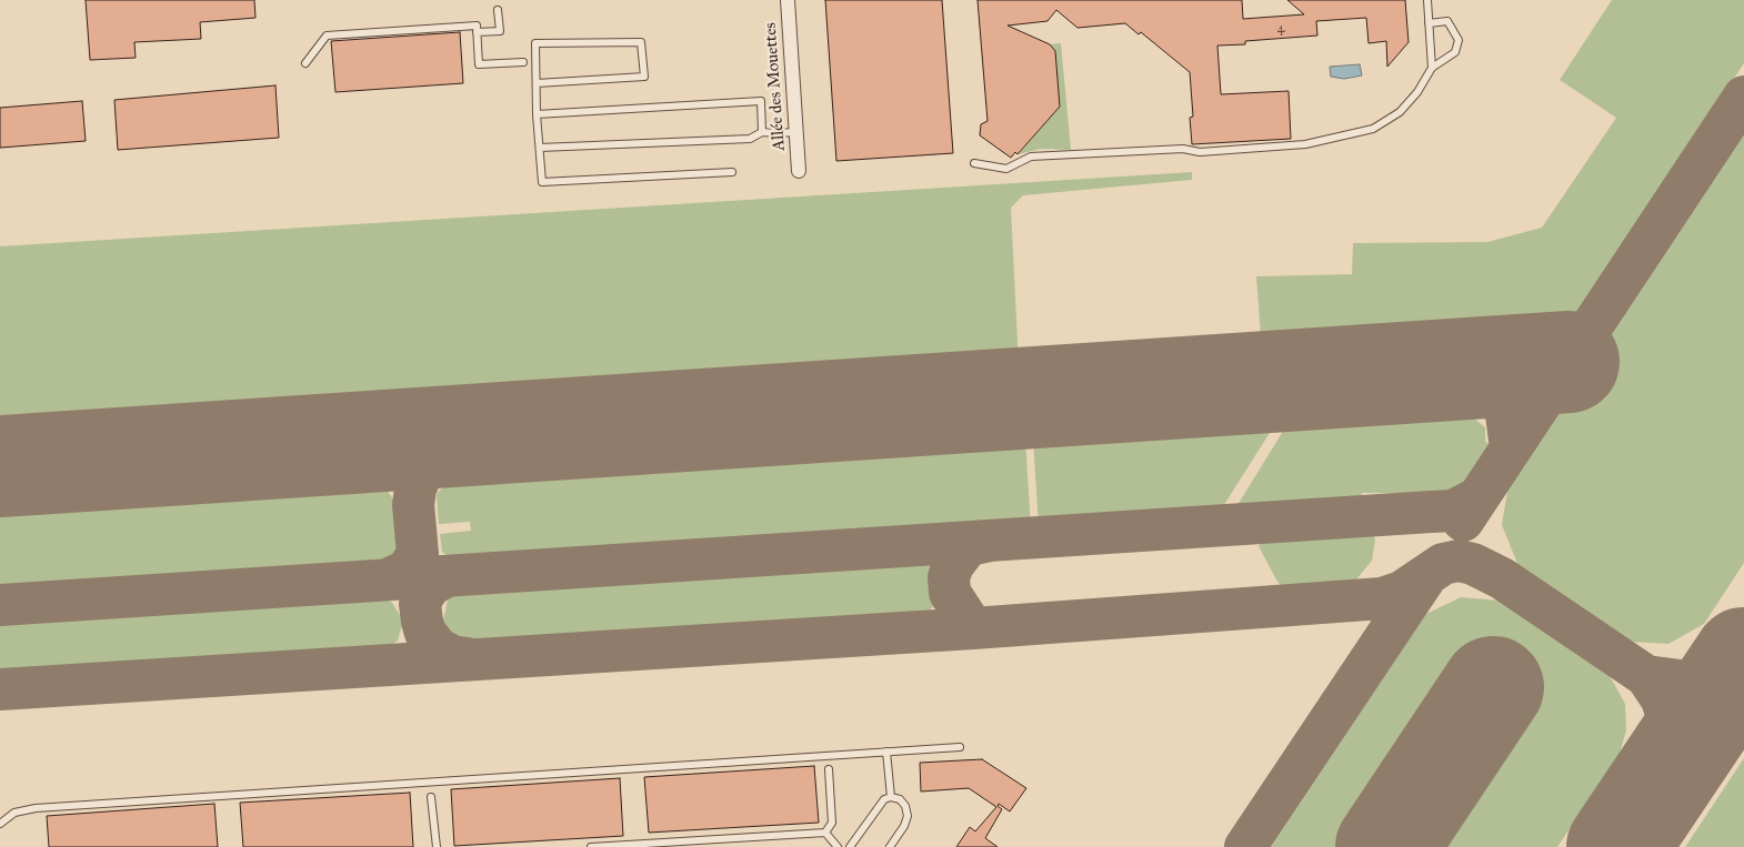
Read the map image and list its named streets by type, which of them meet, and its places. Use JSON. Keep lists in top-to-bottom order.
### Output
{
  "streets": {
    "street": ["Allée des Mouettes"]
  },
  "house_numbers": ["4"]
}
